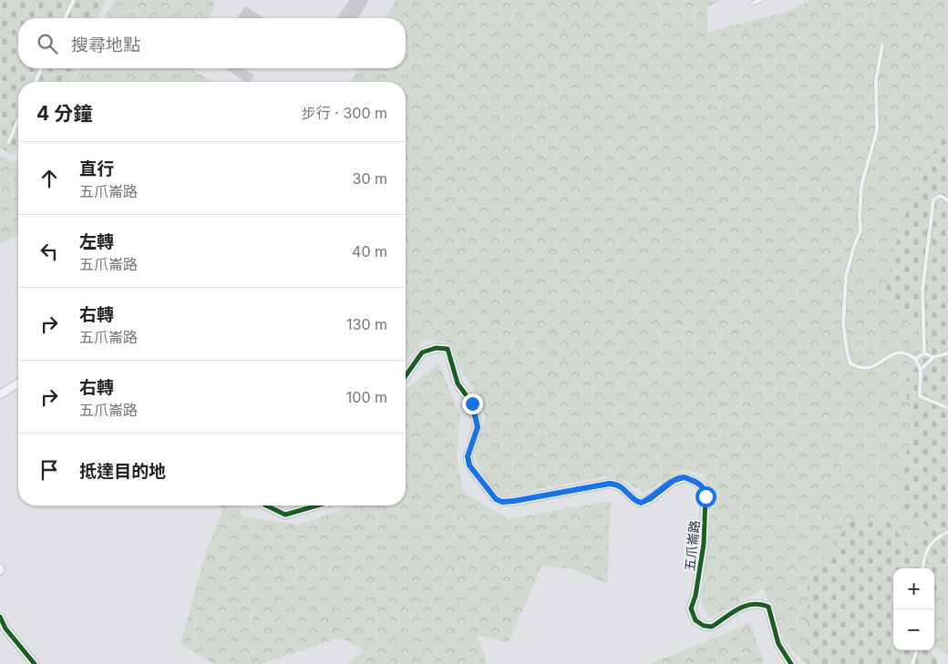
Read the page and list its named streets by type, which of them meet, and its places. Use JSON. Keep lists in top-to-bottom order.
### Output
{
  "streets": {
    "street": ["五爪崙路"]
  },
  "page": {
    "search": "搜尋地點",
    "heading": ["4 分鐘", "步行 · 300 m"],
    "list": [
      ["直行", "五爪崙路", "30 m"],
      ["左轉", "五爪崙路", "40 m"],
      ["右轉", "五爪崙路", "130 m"],
      ["右轉", "五爪崙路", "100 m"],
      "抵達目的地"
    ],
    "map_buttons": ["+", "−"]
  }
}
